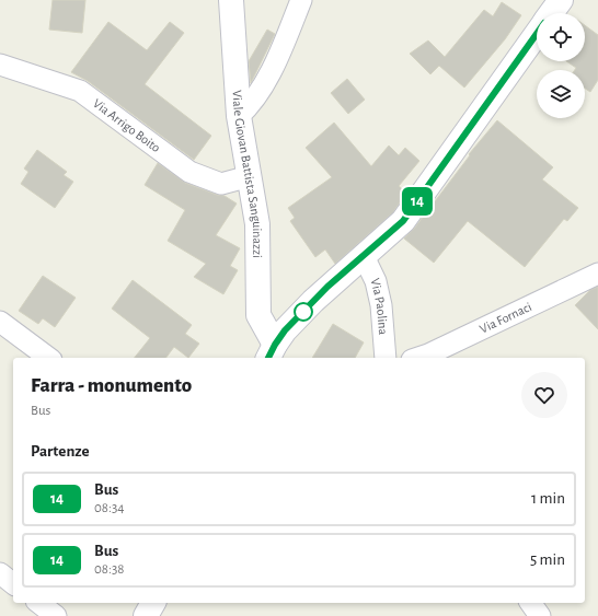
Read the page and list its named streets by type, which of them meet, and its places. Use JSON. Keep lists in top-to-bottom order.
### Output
{
  "streets": {
    "main road": ["Viale Giovan Battista Sanguinazzi"],
    "street": ["Via Arrigo Boito", "Via Paolina", "Via Fornaci"]
  },
  "crossings": [
    ["Via Arrigo Boito", "Viale Giovan Battista Sanguinazzi"]
  ],
  "lines": ["bus line 14"],
  "page": {
    "on_map": "14",
    "heading": [
      ["Farra - monumento", "Bus"],
      "Partenze"
    ],
    "list": [
      {
        "mark": "14",
        "name": "Bus",
        "note": "08:34",
        "value": "1 min"
      },
      {
        "mark": "14",
        "name": "Bus",
        "note": "08:38",
        "value": "5 min"
      }
    ]
  }
}
